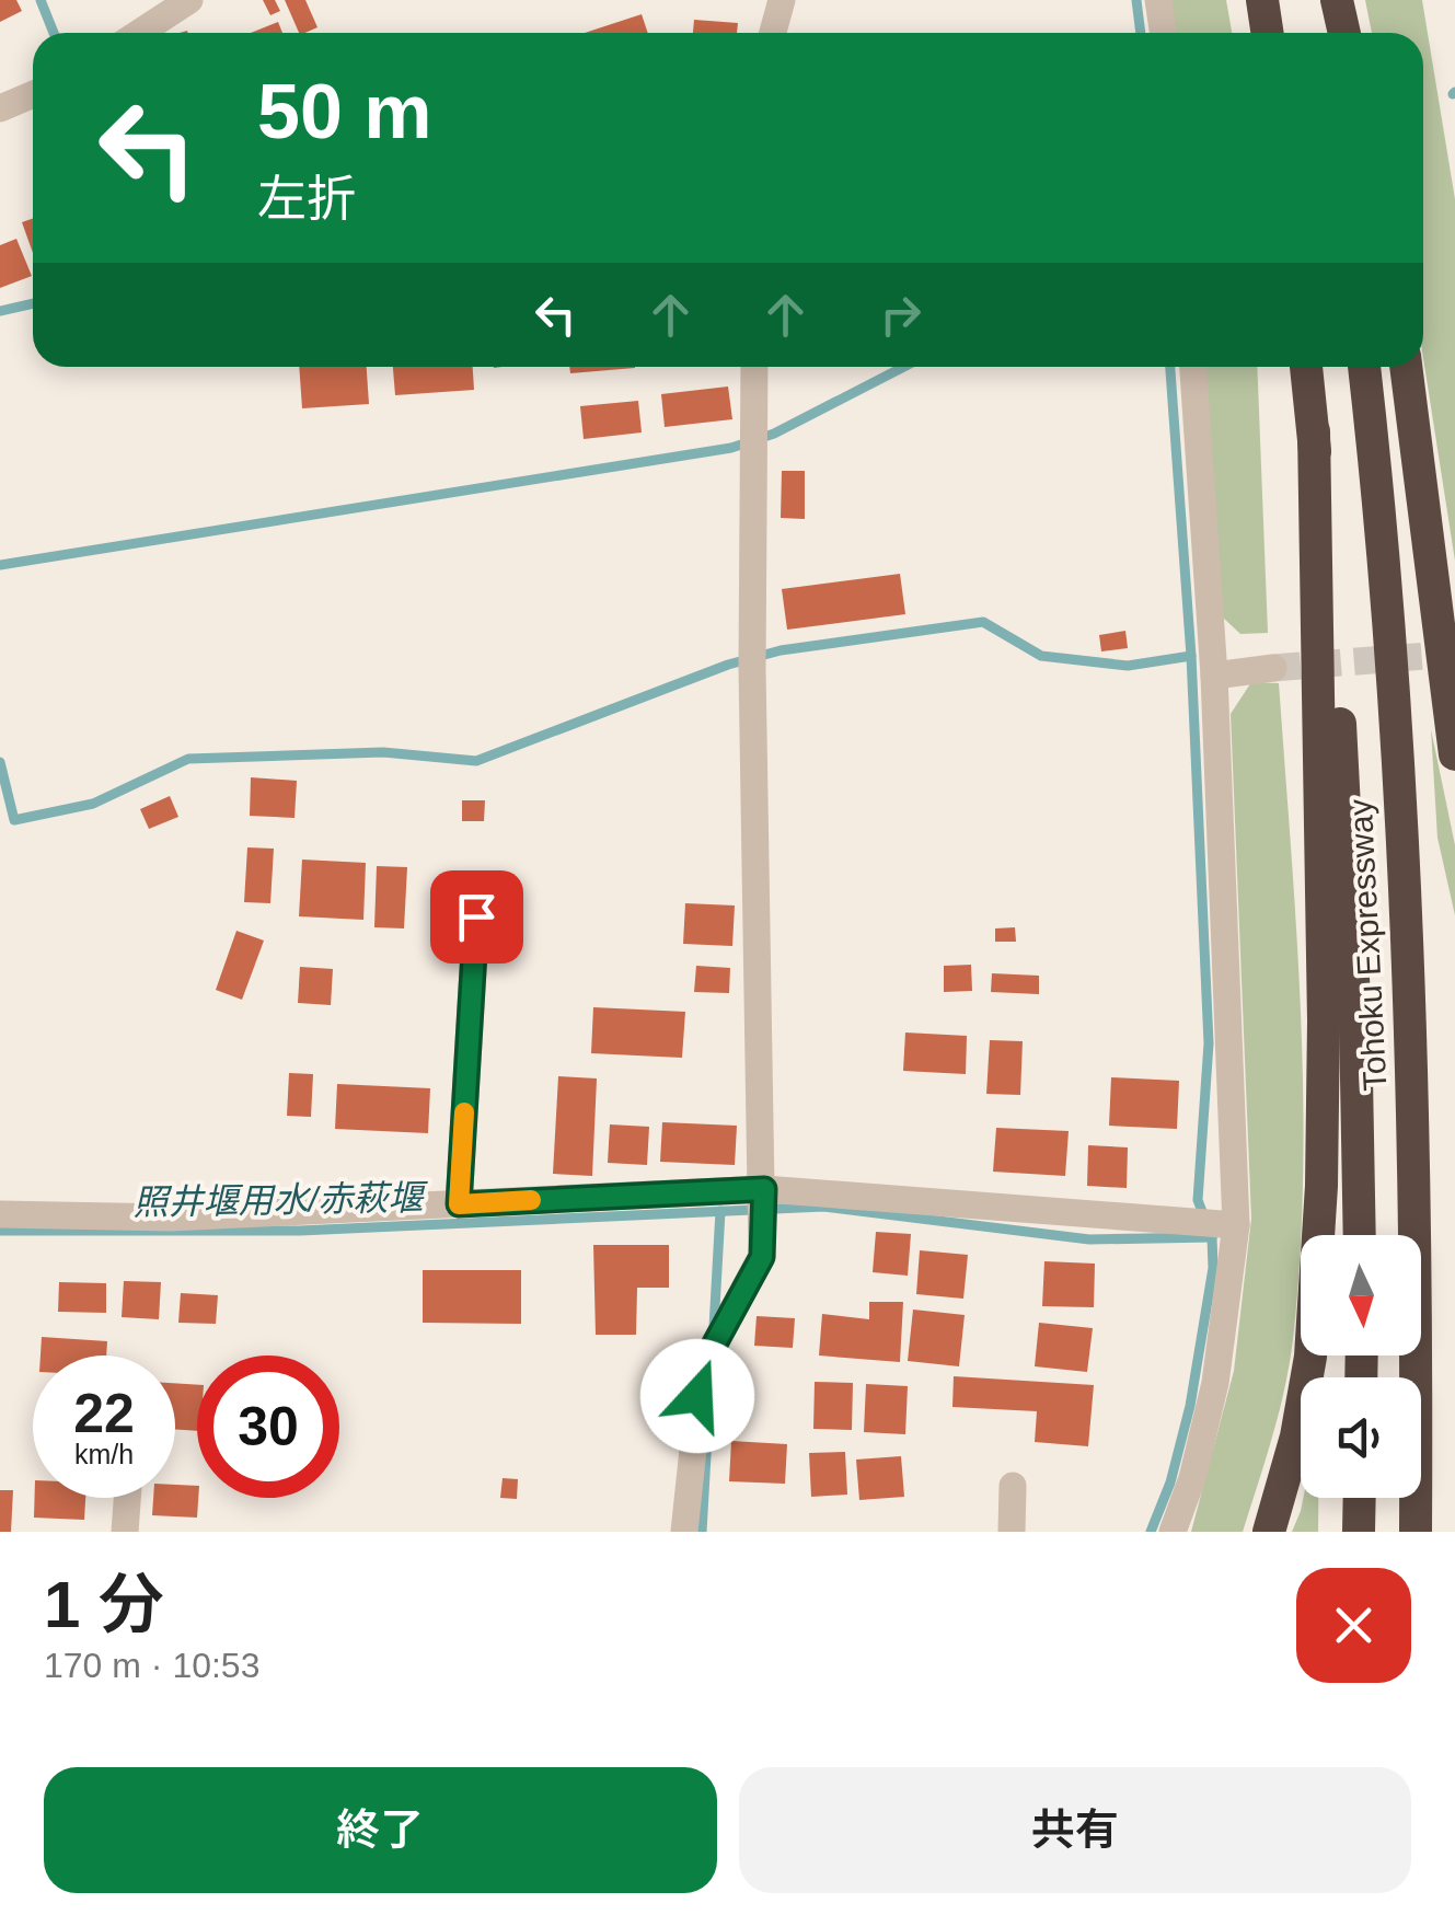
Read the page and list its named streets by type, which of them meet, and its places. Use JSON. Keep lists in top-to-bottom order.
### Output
{
  "streets": {
    "highway": ["Tohoku Expressway"]
  },
  "water": ["照井堰用水/赤萩堰"],
  "north": "bottom",
  "page": {
    "turn": ["50 m", "左折"],
    "speed": "22 km/h",
    "limit": "30",
    "heading": ["1 分", "170 m · 10:53"],
    "buttons": ["終了", "共有"]
  }
}
